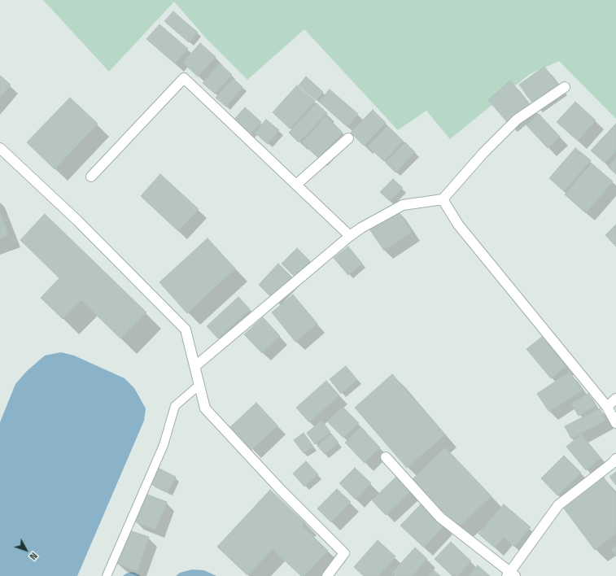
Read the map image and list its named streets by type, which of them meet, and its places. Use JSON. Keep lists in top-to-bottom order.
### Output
{
  "north": "bottom right"
}
